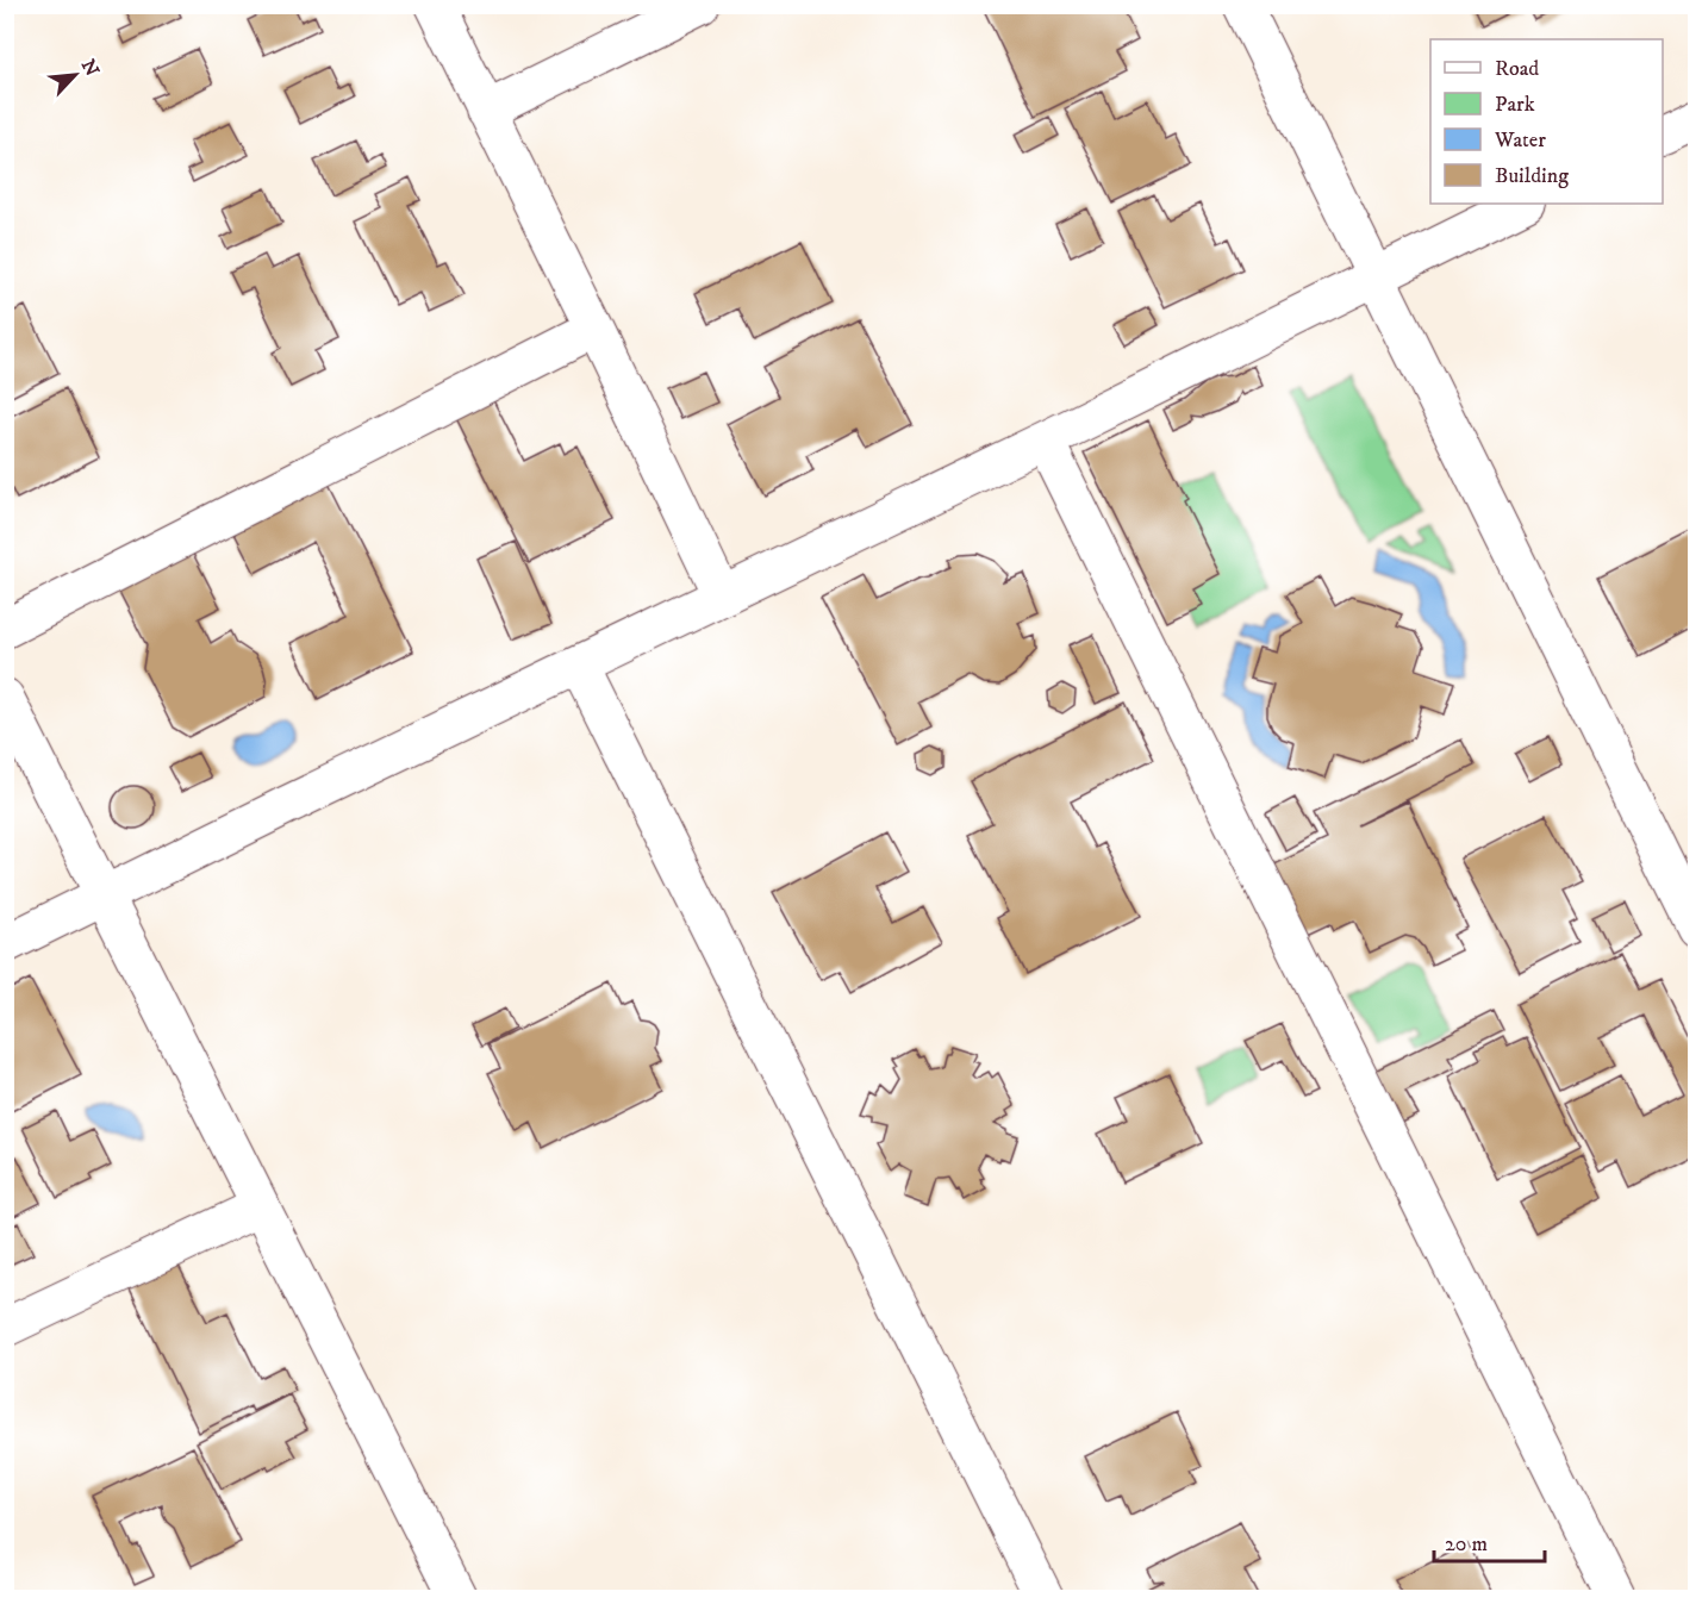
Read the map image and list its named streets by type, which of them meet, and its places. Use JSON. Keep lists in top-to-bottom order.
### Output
{
  "legend": [
    "Road",
    "Park",
    "Water",
    "Building"
  ],
  "scale_bar": "20 m",
  "north": "top right"
}
